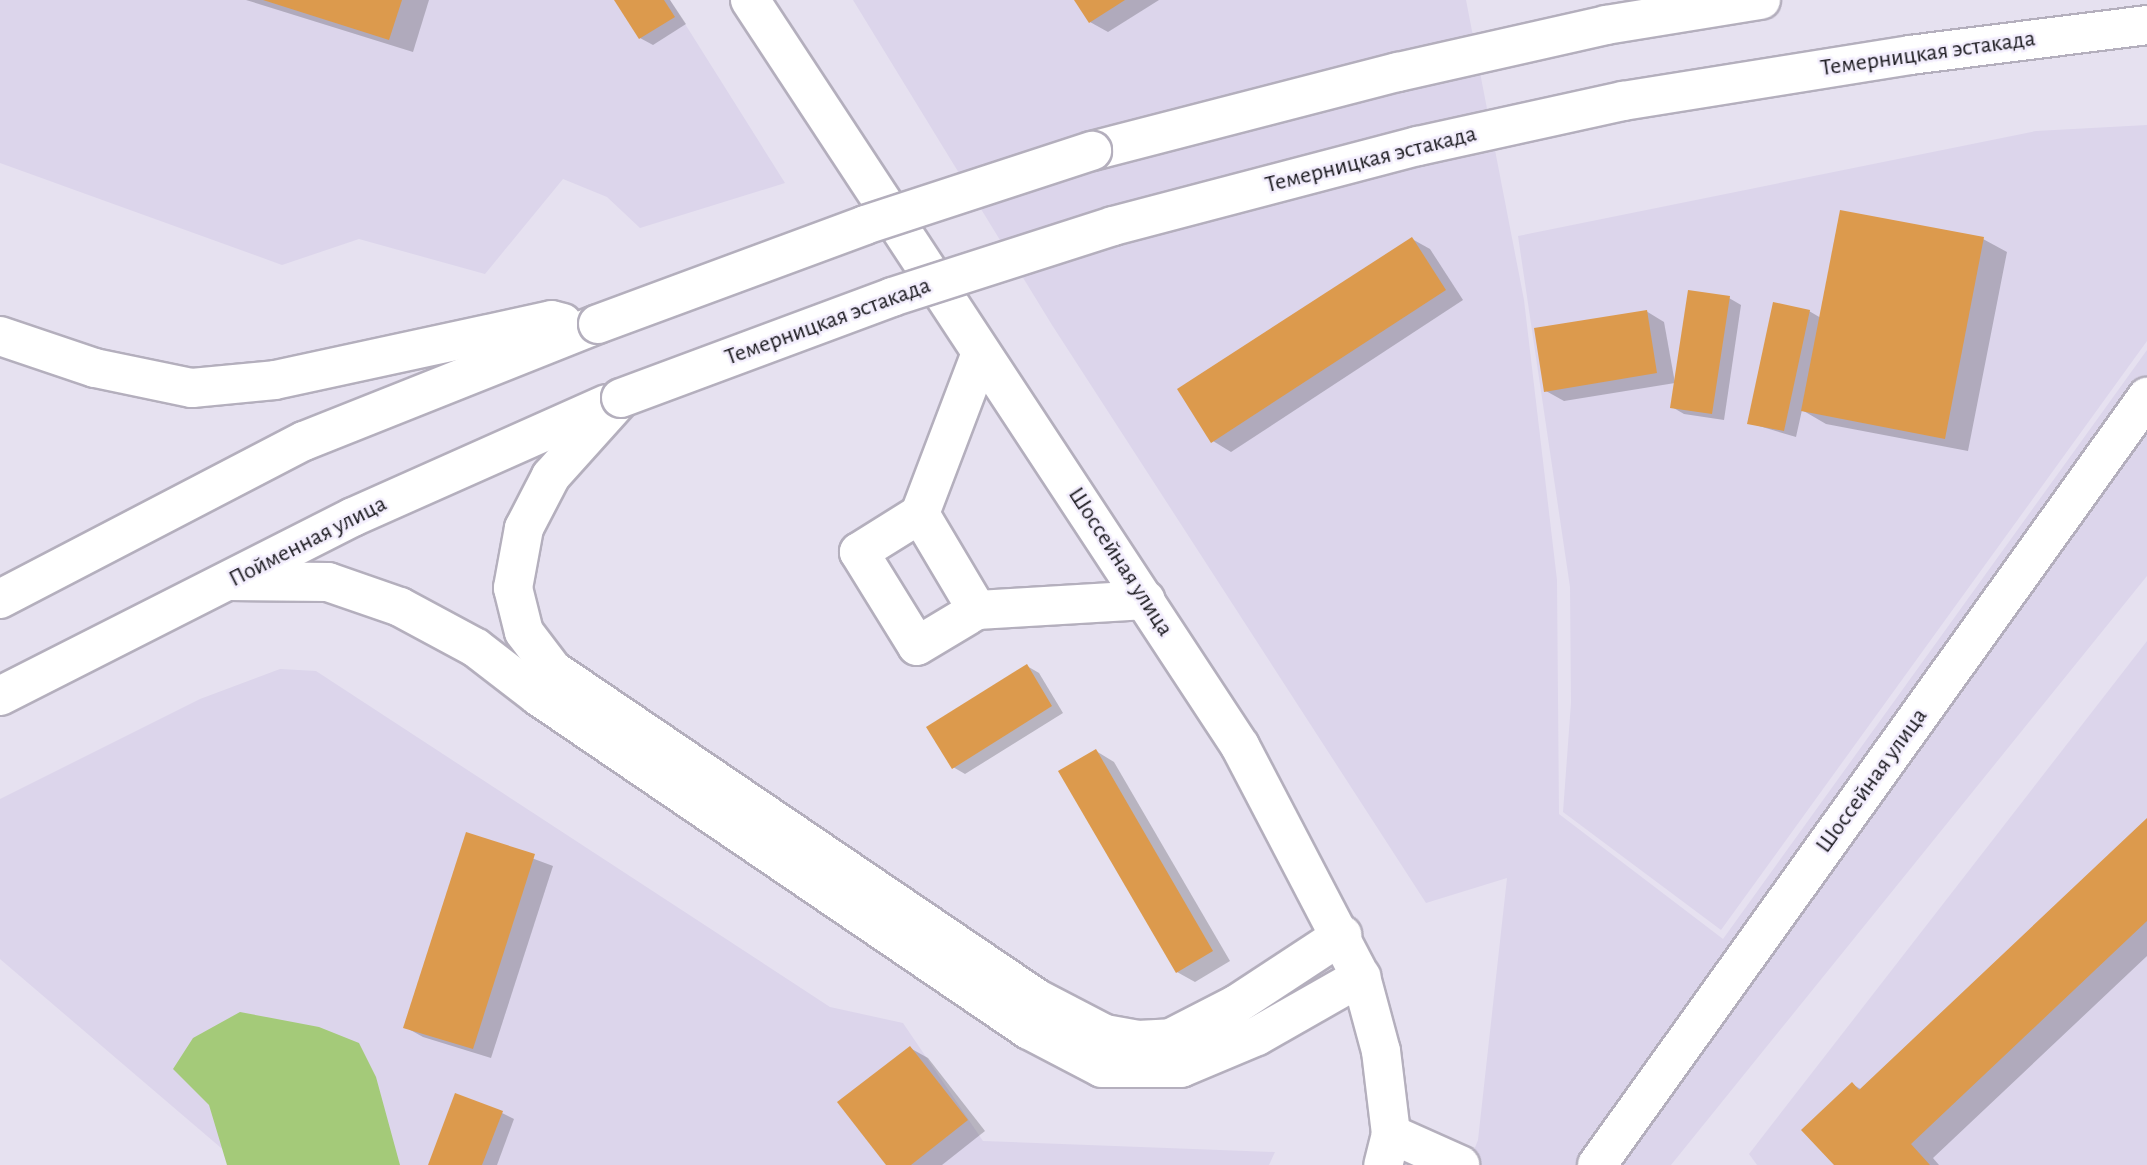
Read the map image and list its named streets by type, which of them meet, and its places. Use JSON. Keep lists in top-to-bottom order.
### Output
{
  "streets": {
    "main road": ["Темерницкая эстакада", "Пойменная улица", "Шоссейная улица"]
  },
  "crossings": [
    ["Темерницкая эстакада", "Пойменная улица"]
  ]
}
